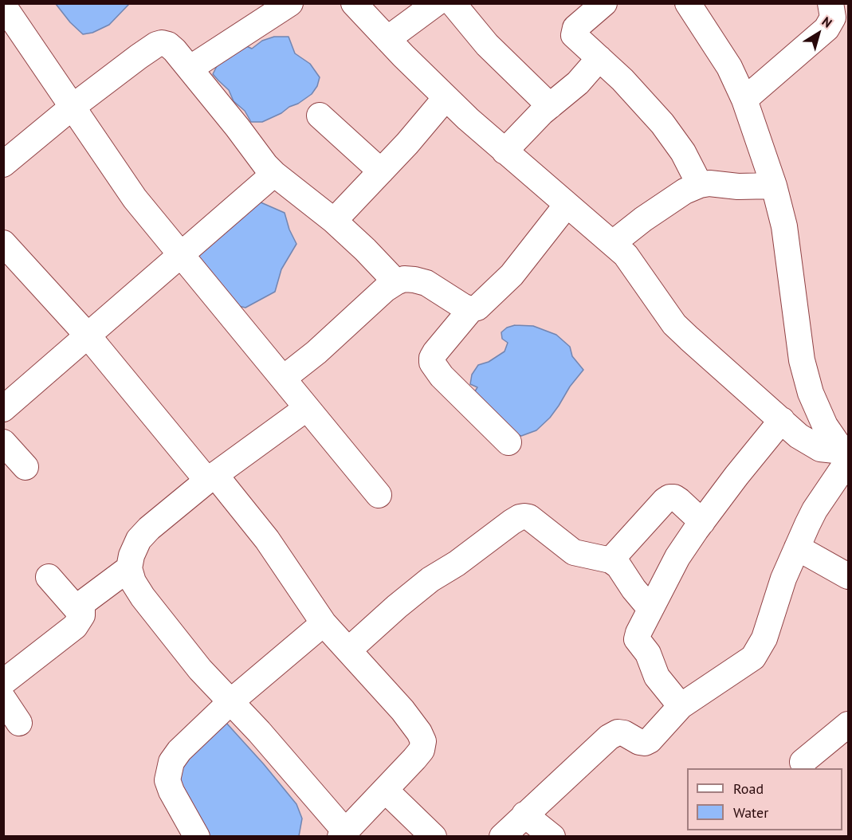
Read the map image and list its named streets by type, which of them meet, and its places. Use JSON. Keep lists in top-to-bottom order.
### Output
{
  "legend": ["Road", "Water"],
  "north": "top right"
}
